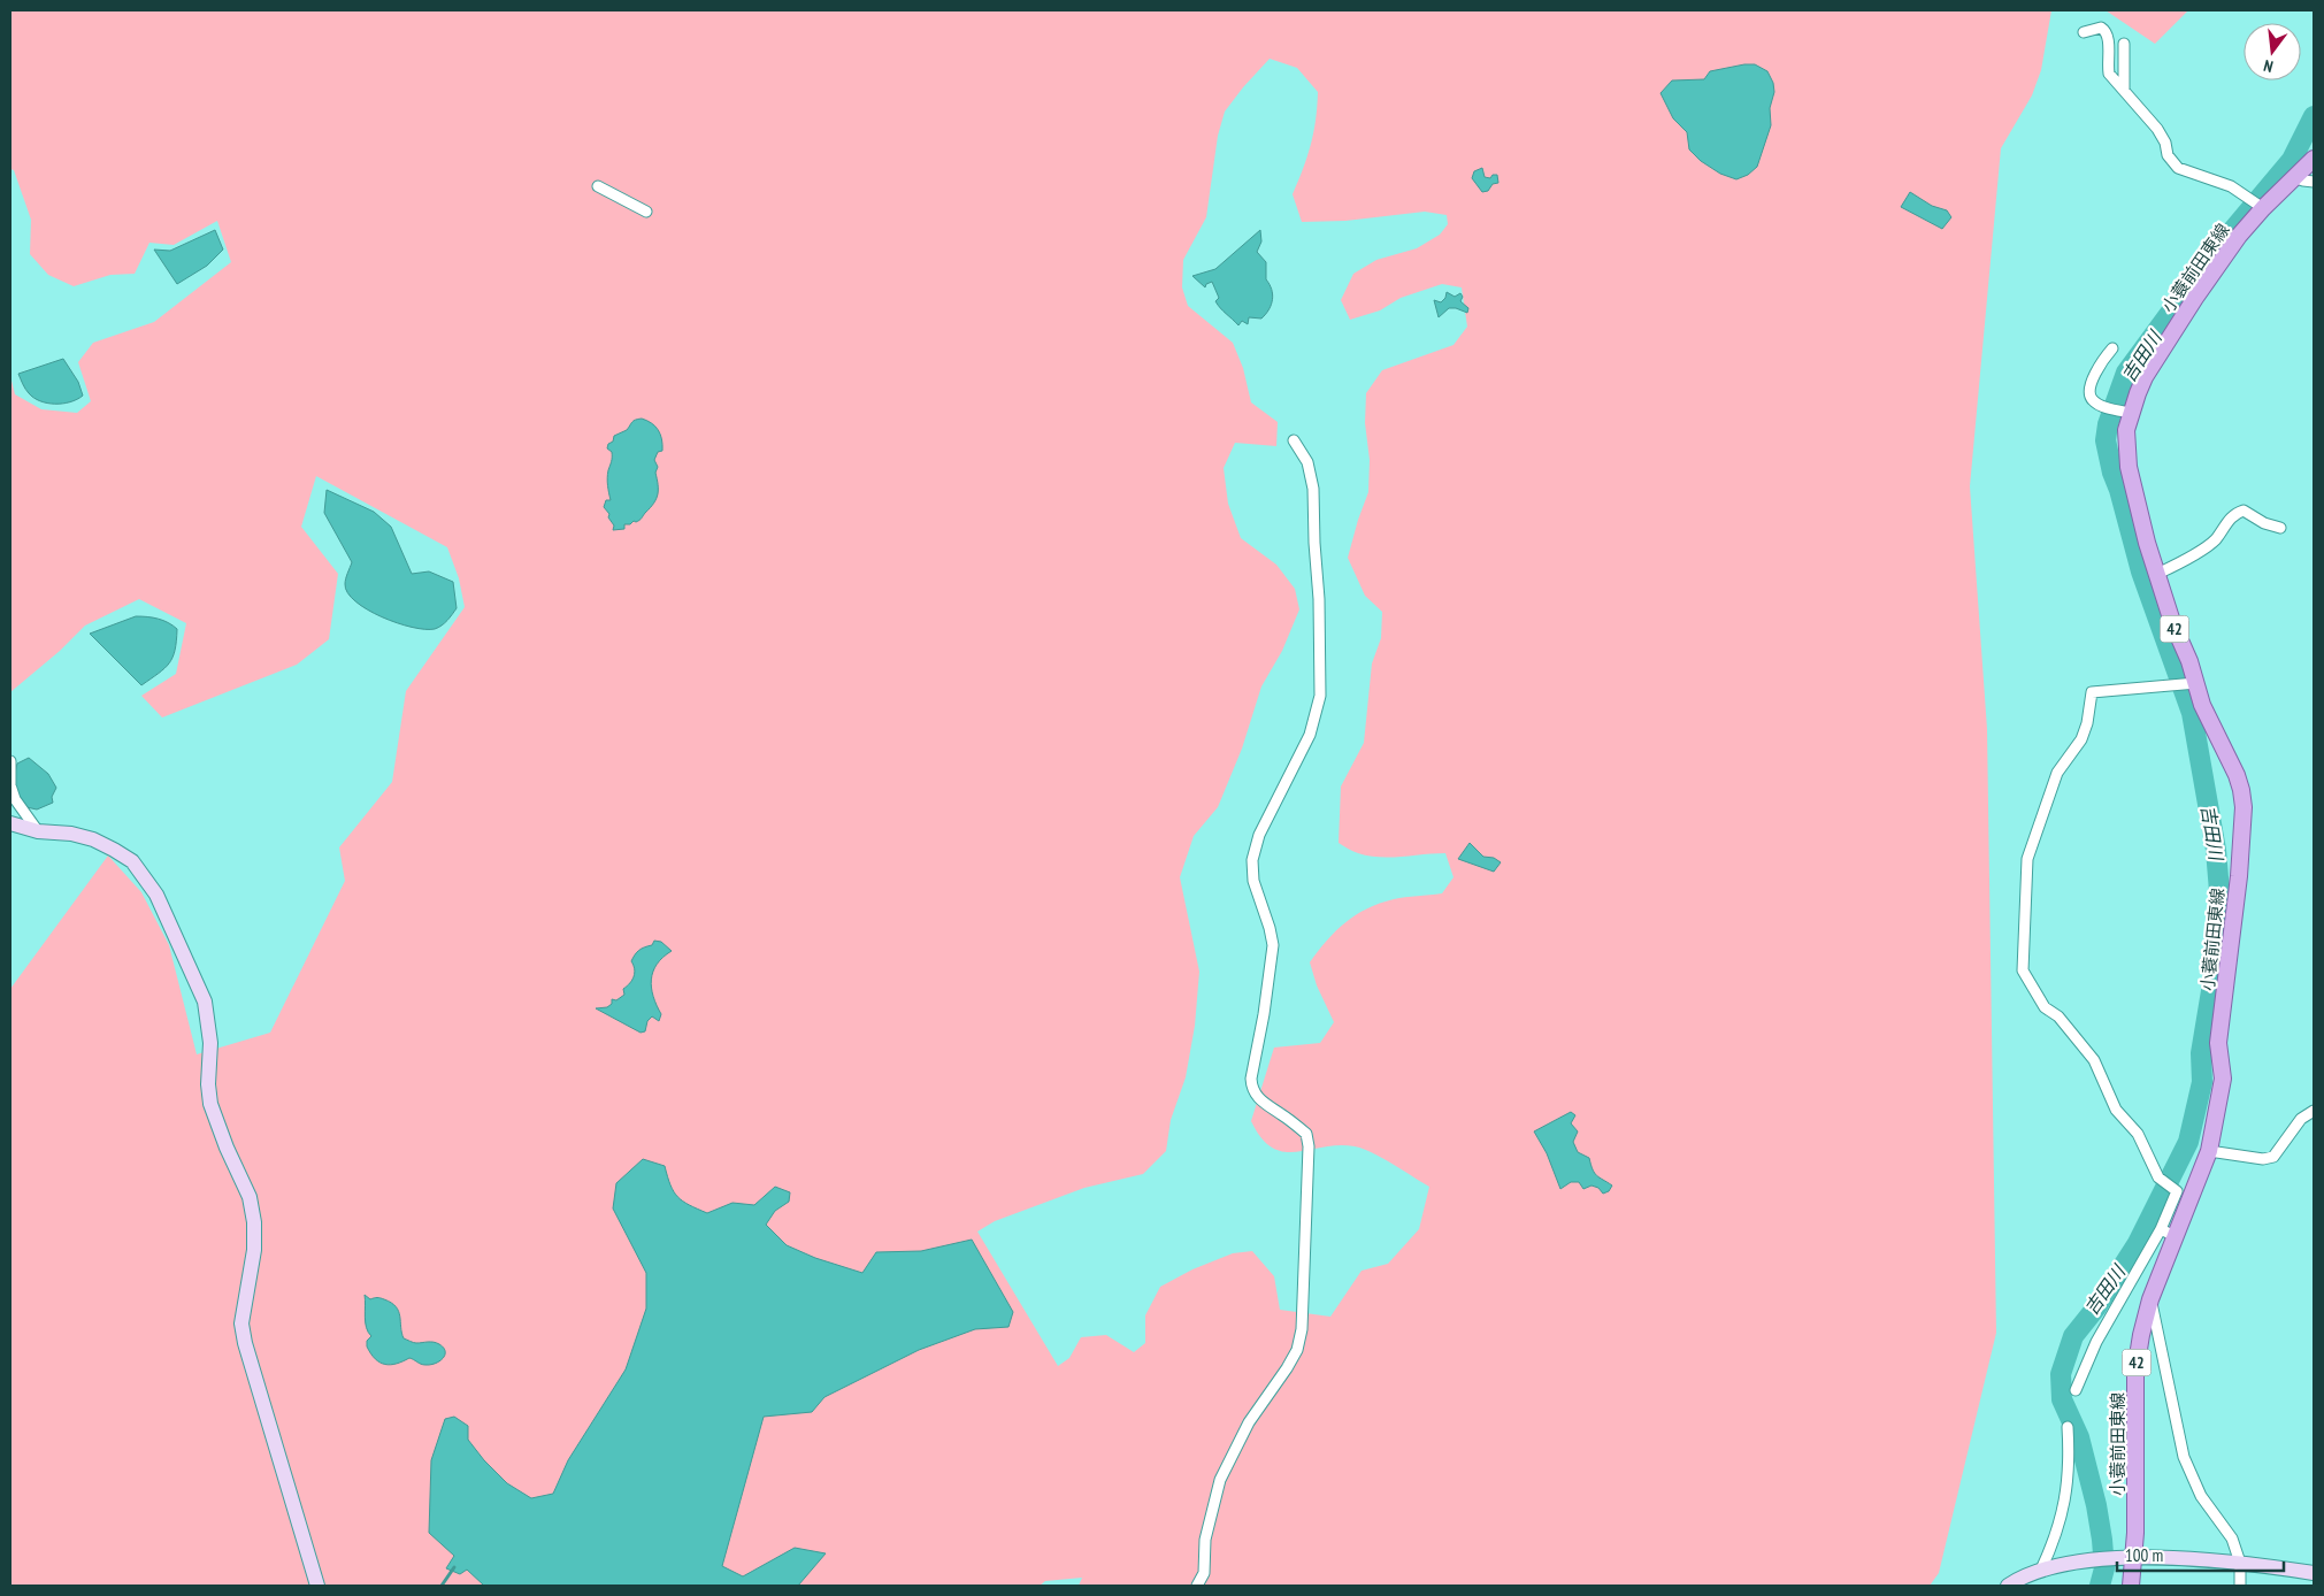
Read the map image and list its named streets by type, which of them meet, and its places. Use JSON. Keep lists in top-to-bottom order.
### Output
{
  "streets": {
    "main road": ["小蓑前田東線", "42"]
  },
  "water": ["吉田川"],
  "scale_bar": "100 m",
  "north": "bottom"
}
